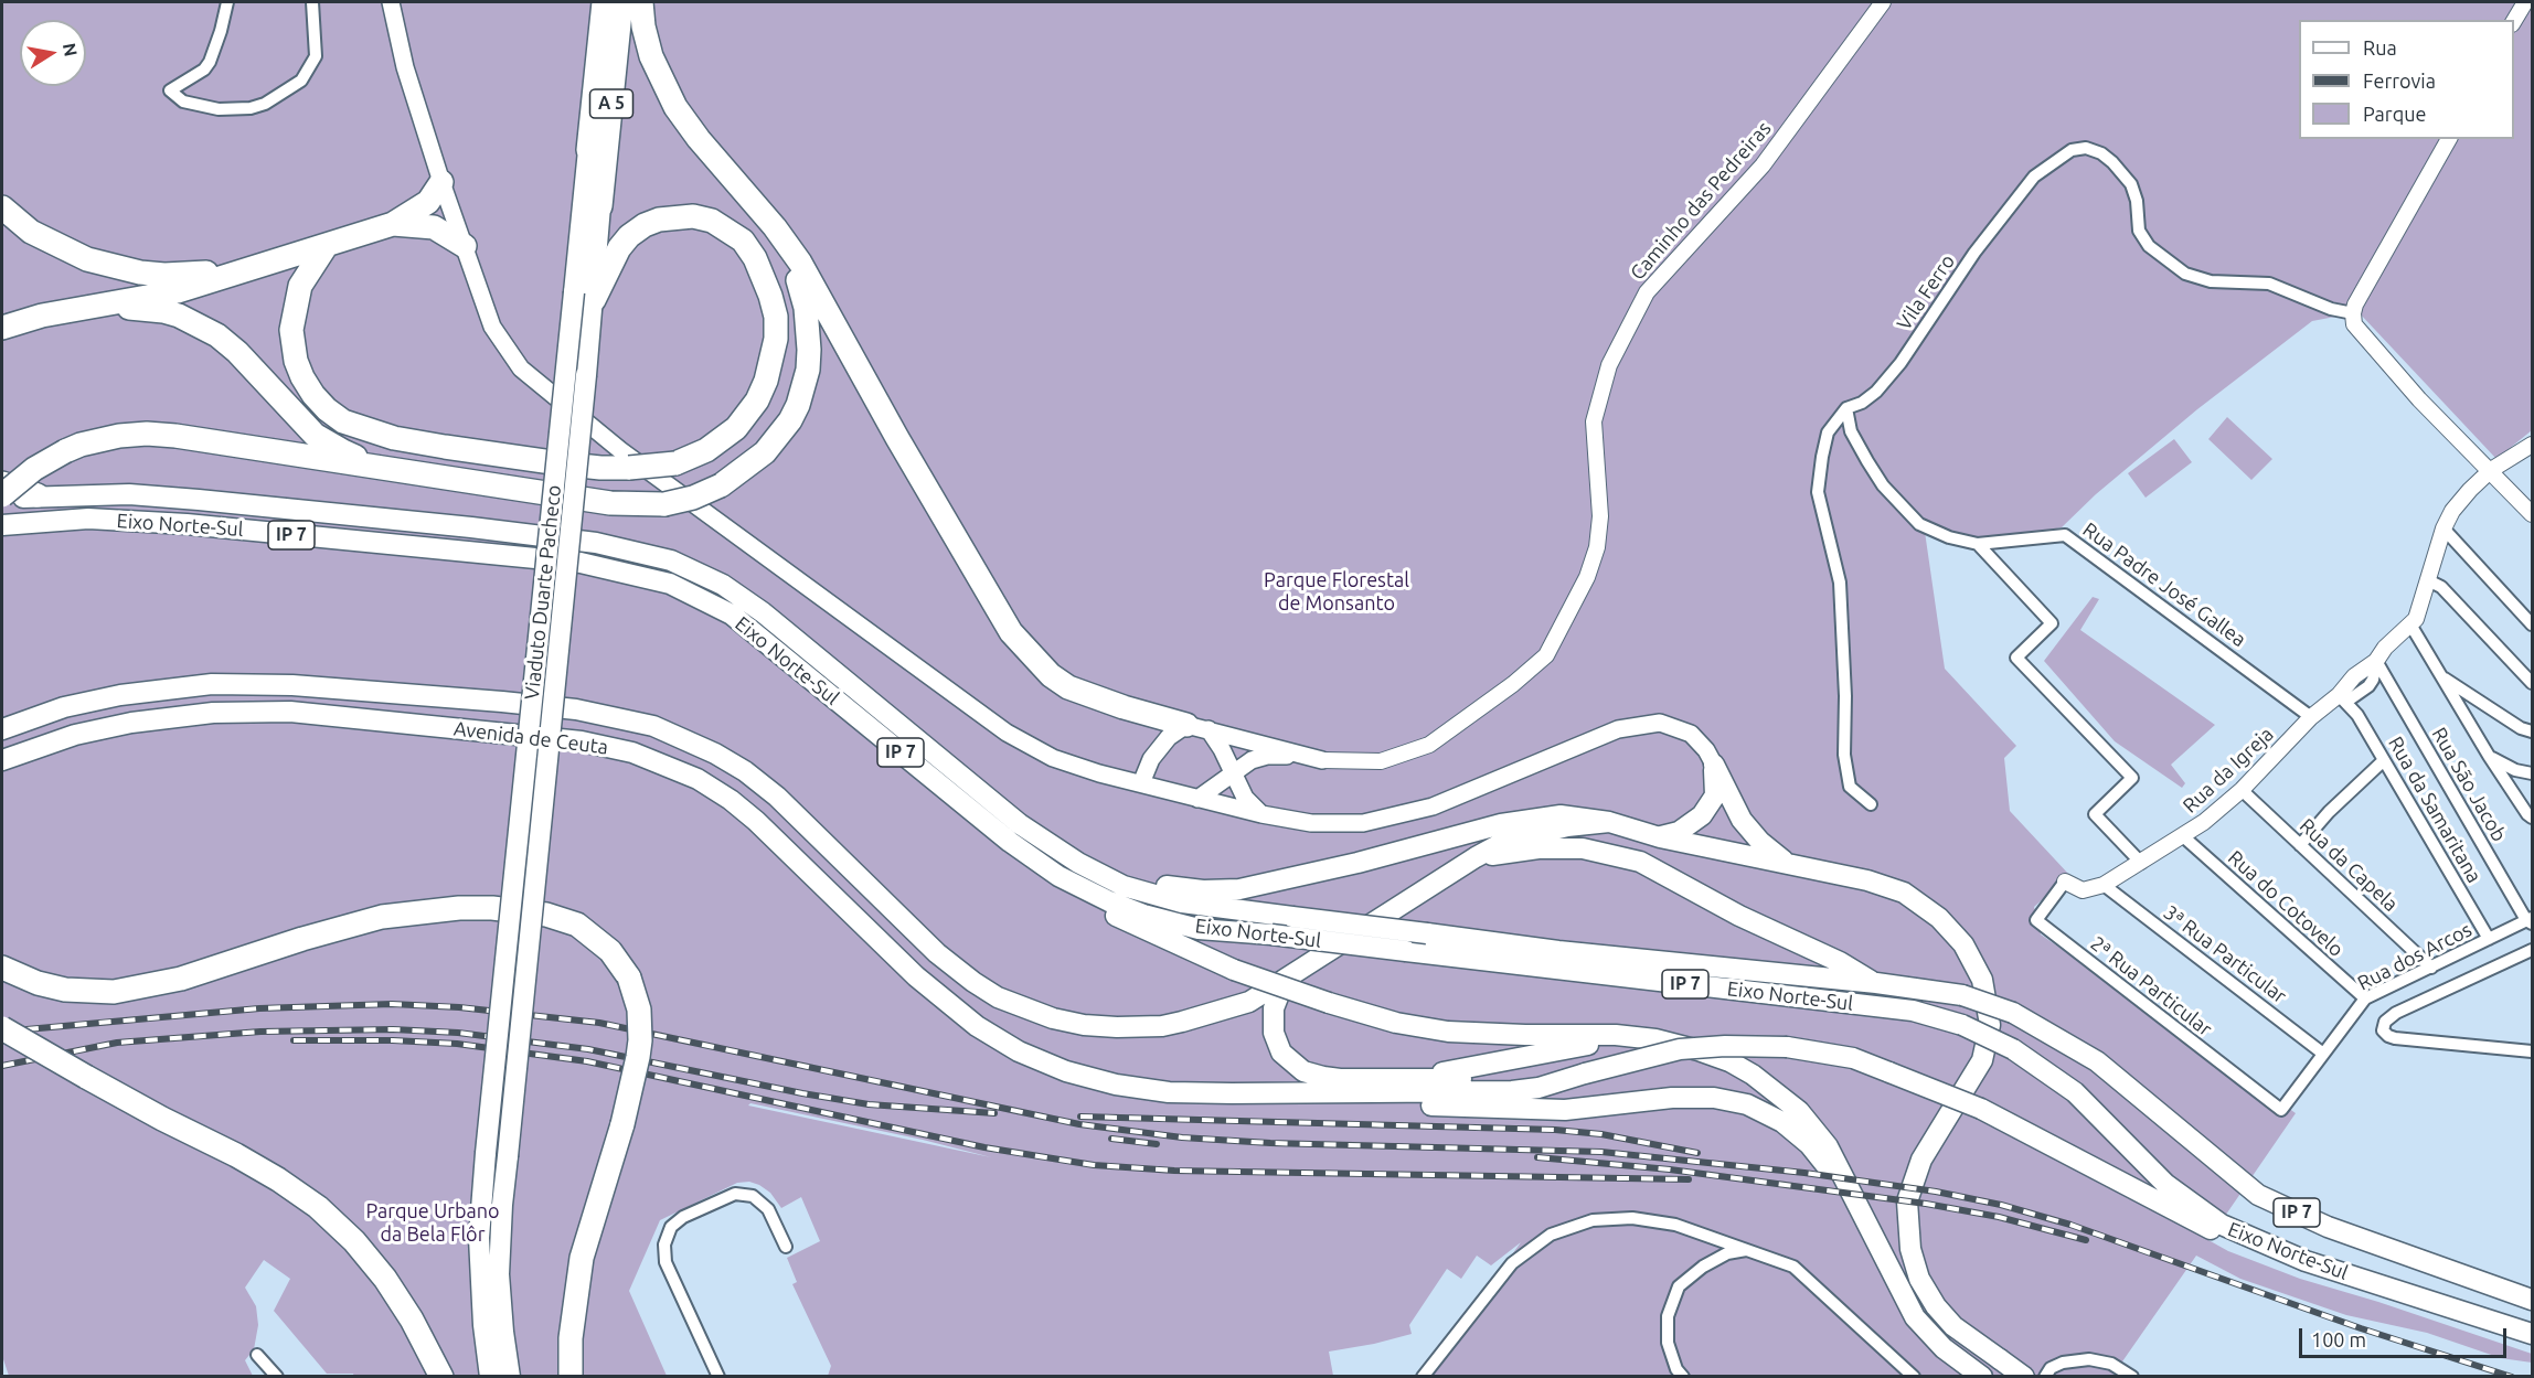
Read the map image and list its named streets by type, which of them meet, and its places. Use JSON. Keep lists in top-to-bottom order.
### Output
{
  "streets": {
    "highway": ["A 5"],
    "main road": [
      "Eixo Norte-Sul",
      "IP 7",
      "Viaduto Duarte Pacheco",
      "Avenida de Ceuta"
    ],
    "street": [
      "Caminho das Pedreiras",
      "Vila Ferro",
      "Rua Padre José Gallea",
      "Rua da Igreja",
      "Rua São Jacob",
      "Rua da Samaritana",
      "Rua da Capela",
      "Rua do Cotovelo",
      "3ª Rua Particular",
      "Rua dos Arcos",
      "2ª Rua Particular"
    ]
  },
  "crossings": [
    ["A 5", "Viaduto Duarte Pacheco"],
    ["Rua Padre José Gallea", "Rua da Igreja"],
    ["Rua da Igreja", "Rua São Jacob"],
    ["Rua da Igreja", "Rua da Samaritana"],
    ["Rua da Igreja", "Rua da Capela"],
    ["Rua da Igreja", "Rua do Cotovelo"],
    ["Rua da Igreja", "3ª Rua Particular"],
    ["Rua São Jacob", "Rua dos Arcos"],
    ["Rua da Samaritana", "Rua dos Arcos"],
    ["Rua da Capela", "Rua dos Arcos"],
    ["Rua do Cotovelo", "Rua dos Arcos"],
    ["3ª Rua Particular", "Rua dos Arcos"],
    ["Rua dos Arcos", "2ª Rua Particular"]
  ],
  "parks": ["Parque Florestal de Monsanto", "Parque Urbano da Bela Flôr"],
  "legend": ["Rua", "Ferrovia", "Parque"],
  "scale_bar": "100 m",
  "north": "right"
}
